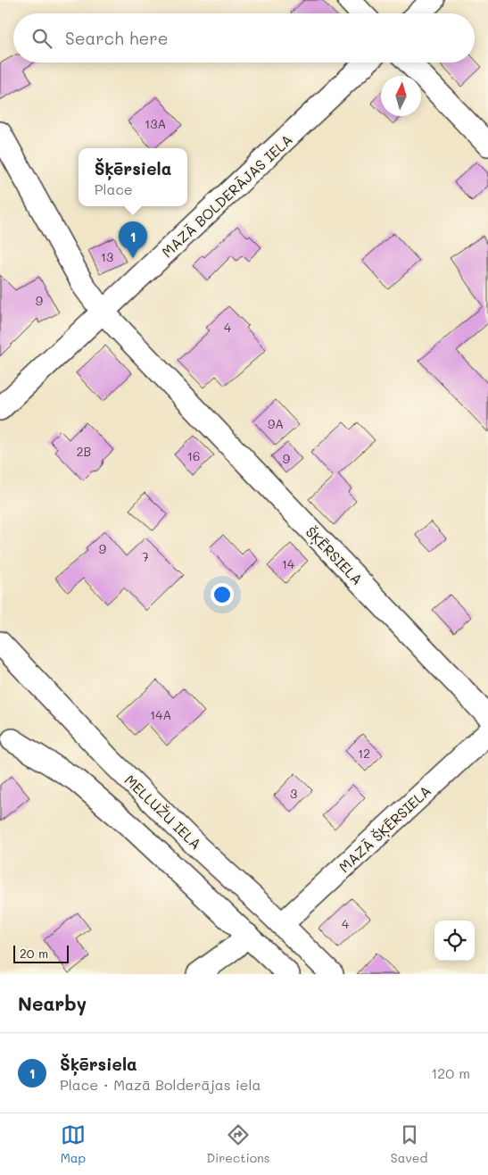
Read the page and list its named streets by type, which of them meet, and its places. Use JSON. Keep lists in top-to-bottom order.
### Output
{
  "streets": {
    "street": [
      "MAZĀ BOLDERĀJAS IELA",
      "ŠĶĒRSIELA",
      "MELLUŽU IELA",
      "MAZĀ ŠĶĒRSIELA"
    ]
  },
  "crossings": [
    ["MAZĀ BOLDERĀJAS IELA", "ŠĶĒRSIELA"],
    ["MELLUŽU IELA", "MAZĀ ŠĶĒRSIELA"]
  ],
  "house_numbers": [
    "13A",
    "13",
    "9",
    "4",
    "9A",
    "2B",
    "16",
    "9",
    "9",
    "7",
    "14",
    "14A",
    "12",
    "3",
    "4"
  ],
  "scale_bar": "20 m",
  "north": "top",
  "page": {
    "search": "Search here",
    "popup": ["Šķērsiela", "Place"],
    "pins": "1",
    "scale": "20 m",
    "heading": "Nearby",
    "list": [
      {
        "mark": "1",
        "name": "Šķērsiela",
        "note": "Place · Mazā Bolderājas iela",
        "value": "120 m"
      }
    ],
    "nav": ["Map", "Directions", "Saved"]
  }
}
